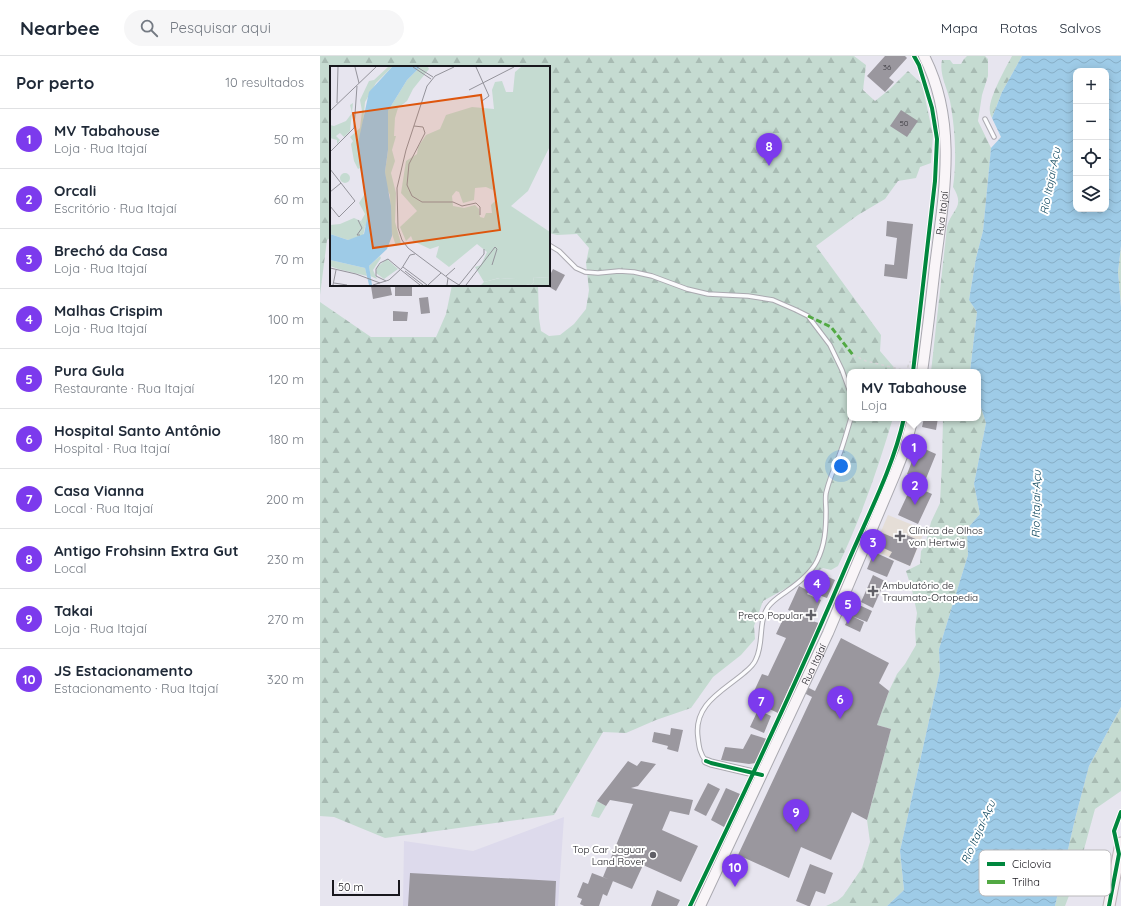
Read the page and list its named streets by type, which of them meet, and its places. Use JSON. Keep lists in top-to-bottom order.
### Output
{
  "streets": {
    "main road": ["Rua Itajaí"]
  },
  "water": ["Rio Itajaí-Açu"],
  "places": {
    "health": ["Clínica de Olhos von Hertwig", "Ambulatório de Traumato-Ortopedia", "Preço Popular"],
    "other": ["Top Car Jaguar Land Rover"]
  },
  "house_numbers": ["36", "50"],
  "legend": ["Ciclovia", "Trilha"],
  "scale_bar": "50 m",
  "page": {
    "header": "Nearbee",
    "search": "Pesquisar aqui",
    "nav": ["Mapa", "Rotas", "Salvos"],
    "heading": ["Por perto", "10 resultados"],
    "map_buttons": ["+", "−"],
    "list": [
      {
        "mark": "1",
        "name": "MV Tabahouse",
        "note": "Loja · Rua Itajaí",
        "value": "50 m"
      },
      {
        "mark": "2",
        "name": "Orcali",
        "note": "Escritório · Rua Itajaí",
        "value": "60 m"
      },
      {
        "mark": "3",
        "name": "Brechó da Casa",
        "note": "Loja · Rua Itajaí",
        "value": "70 m"
      },
      {
        "mark": "4",
        "name": "Malhas Crispim",
        "note": "Loja · Rua Itajaí",
        "value": "100 m"
      },
      {
        "mark": "5",
        "name": "Pura Gula",
        "note": "Restaurante · Rua Itajaí",
        "value": "120 m"
      },
      {
        "mark": "6",
        "name": "Hospital Santo Antônio",
        "note": "Hospital · Rua Itajaí",
        "value": "180 m"
      },
      {
        "mark": "7",
        "name": "Casa Vianna",
        "note": "Local · Rua Itajaí",
        "value": "200 m"
      },
      {
        "mark": "8",
        "name": "Antigo Frohsinn Extra Gut",
        "note": "Local",
        "value": "230 m"
      },
      {
        "mark": "9",
        "name": "Takai",
        "note": "Loja · Rua Itajaí",
        "value": "270 m"
      },
      {
        "mark": "10",
        "name": "JS Estacionamento",
        "note": "Estacionamento · Rua Itajaí",
        "value": "320 m"
      }
    ],
    "pins": [
      "8",
      "1",
      "2",
      "3",
      "4",
      "5",
      "6",
      "7",
      "9",
      "10"
    ],
    "popup": ["MV Tabahouse", "Loja"],
    "scale": "50 m"
  }
}
